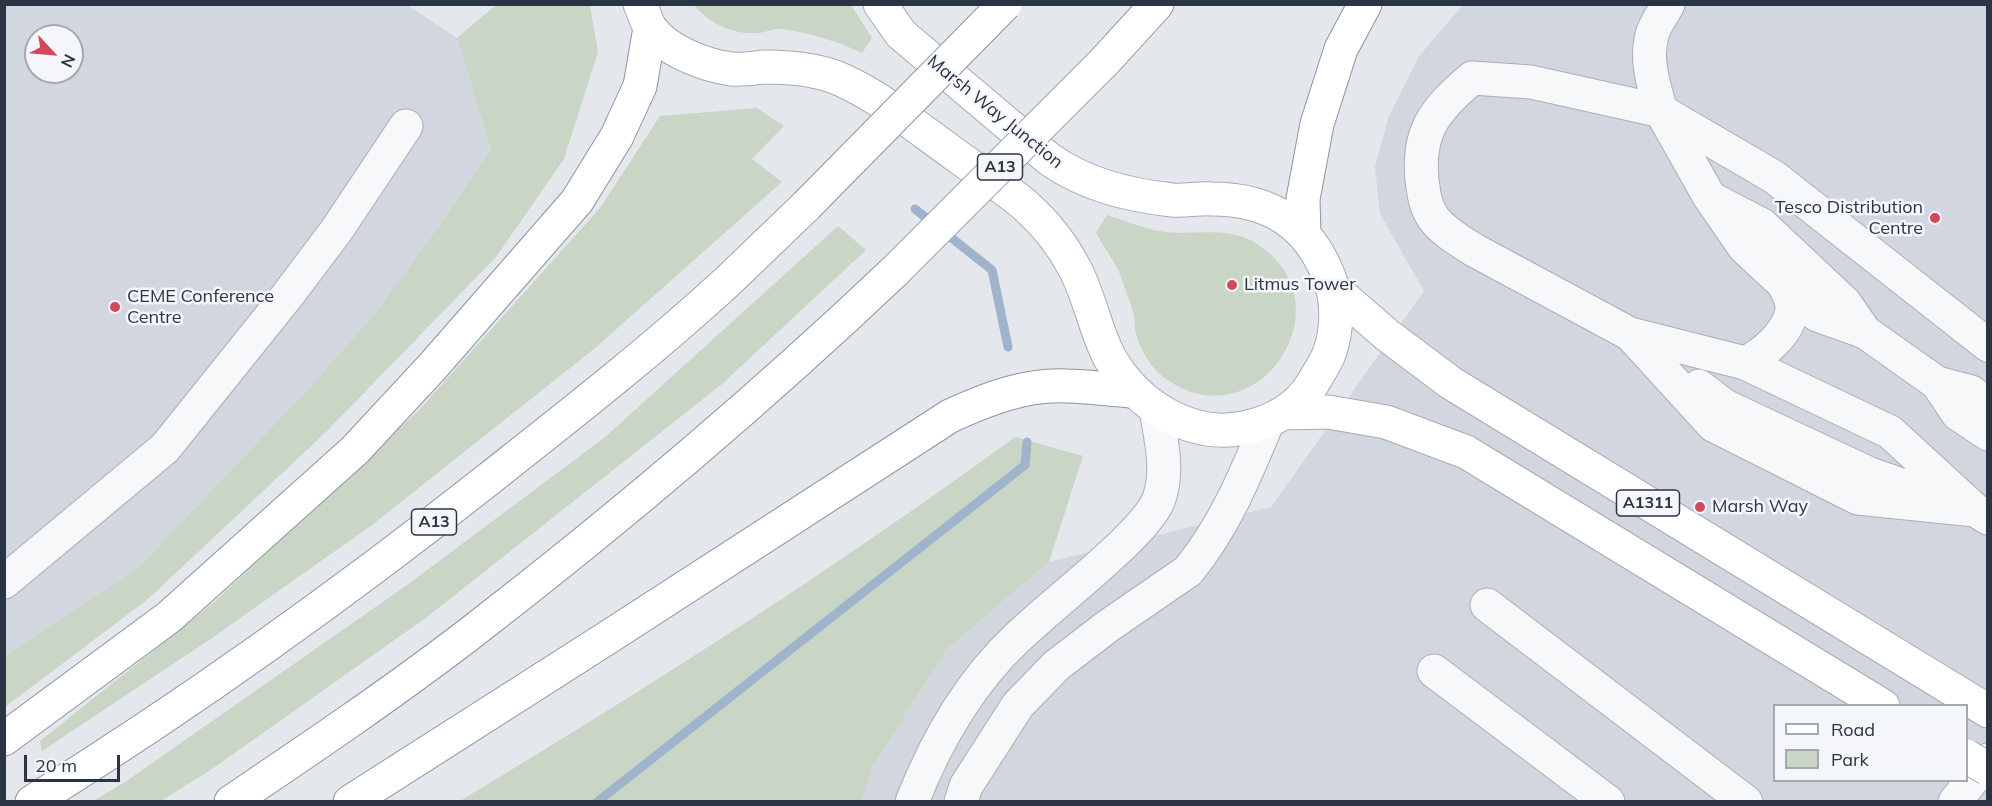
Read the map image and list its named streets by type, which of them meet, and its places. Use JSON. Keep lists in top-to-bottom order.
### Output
{
  "streets": {
    "main road": ["Marsh Way Junction", "A13", "A1311"]
  },
  "crossings": [
    ["Marsh Way Junction", "A1311"]
  ],
  "places": [
    "Tesco Distribution Centre",
    "Litmus Tower",
    "CEME Conference Centre",
    "Marsh Way"
  ],
  "legend": ["Road", "Park"],
  "scale_bar": "20 m",
  "north": "bottom right"
}
